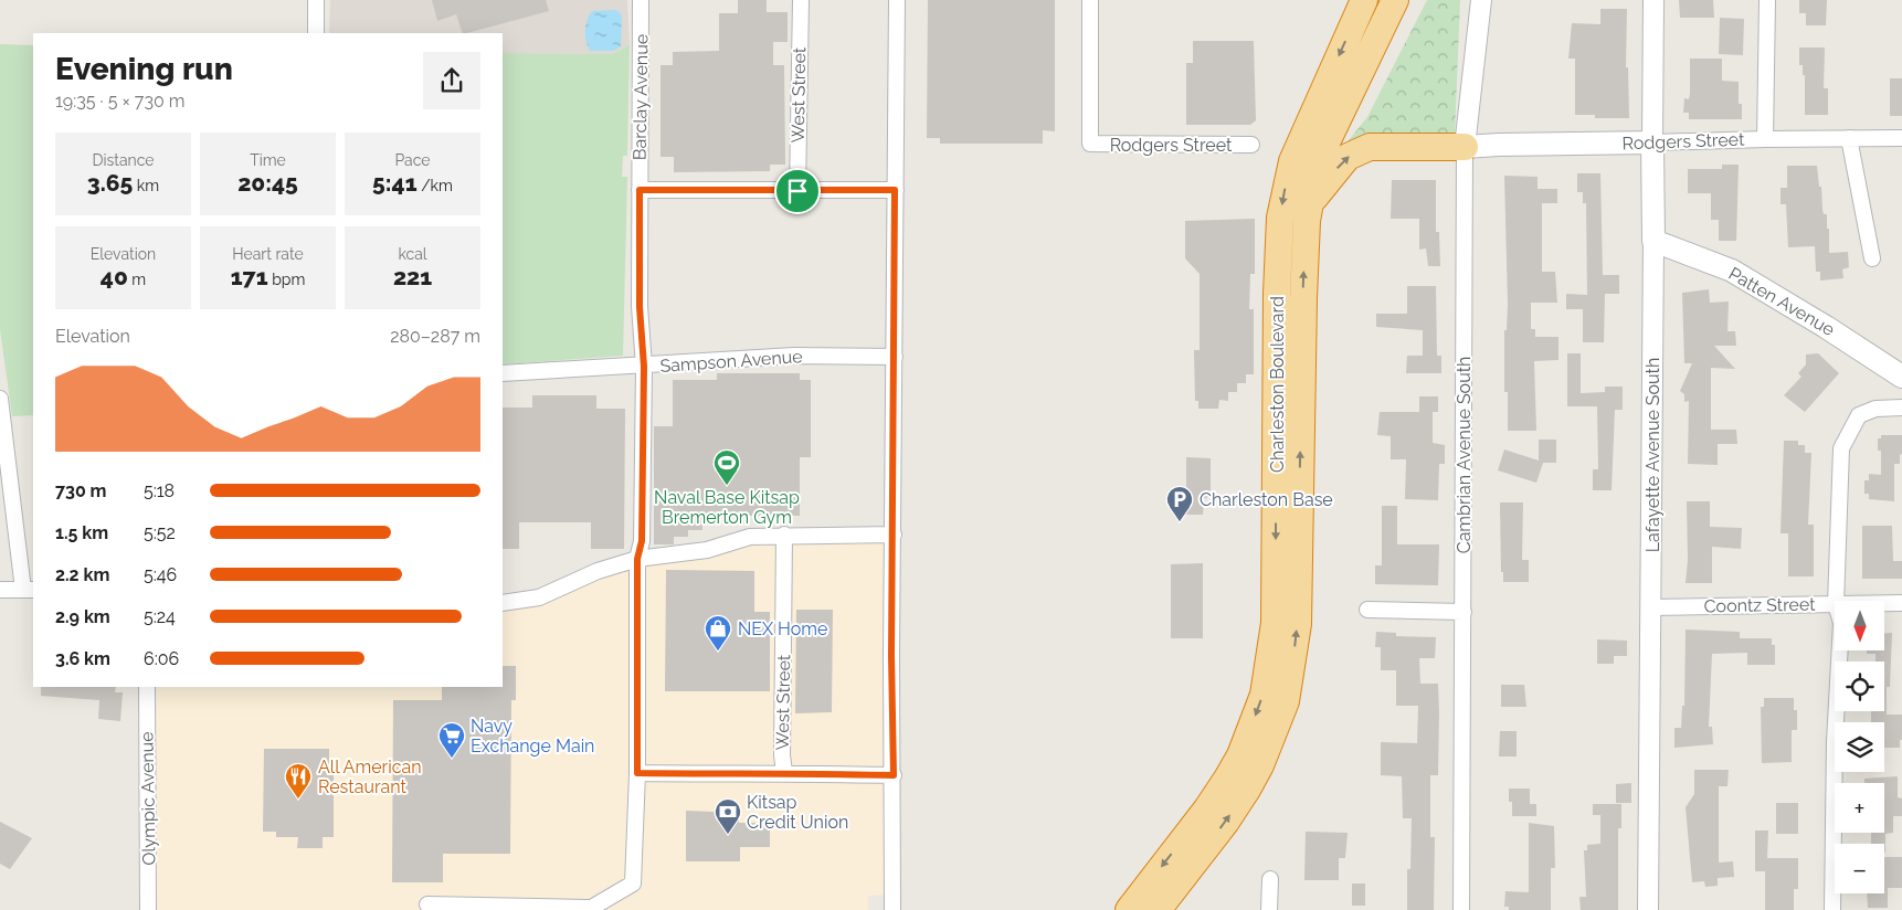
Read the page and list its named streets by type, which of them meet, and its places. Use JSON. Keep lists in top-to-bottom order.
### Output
{
  "streets": {
    "highway": ["Charleston Boulevard"],
    "main road": ["Rodgers Street", "Patten Avenue", "Lafayette Avenue South"],
    "street": [
      "West Street",
      "Barclay Avenue",
      "Sampson Avenue",
      "Cambrian Avenue South",
      "Coontz Street",
      "Olympic Avenue"
    ]
  },
  "crossings": [
    ["Barclay Avenue", "Sampson Avenue"],
    ["Rodgers Street", "Cambrian Avenue South"],
    ["Rodgers Street", "Lafayette Avenue South"],
    ["Patten Avenue", "Lafayette Avenue South"],
    ["Lafayette Avenue South", "Coontz Street"]
  ],
  "places": {
    "sports": ["Naval Base Kitsap Bremerton Gym"],
    "parking": ["Charleston Base"],
    "shop": ["NEX Home"],
    "supermarket": ["Navy Exchange Main"],
    "restaurant": ["All American Restaurant"],
    "bank": ["Kitsap Credit Union"]
  },
  "north": "bottom",
  "page": {
    "heading": ["Evening run", "19:35 · 5 × 730 m"],
    "stats": [
      ["Distance", "3.65 km"],
      ["Time", "20:45"],
      ["Pace", "5:41 /km"],
      ["Elevation", "40 m"],
      ["Heart rate", "171 bpm"],
      ["kcal", "221"]
    ],
    "chart": ["Elevation", "280–287 m"],
    "list": [
      {
        "name": "730 m",
        "note": "5:18"
      },
      {
        "name": "1.5 km",
        "note": "5:52"
      },
      {
        "name": "2.2 km",
        "note": "5:46"
      },
      {
        "name": "2.9 km",
        "note": "5:24"
      },
      {
        "name": "3.6 km",
        "note": "6:06"
      }
    ],
    "map_buttons": ["+", "−"]
  }
}
